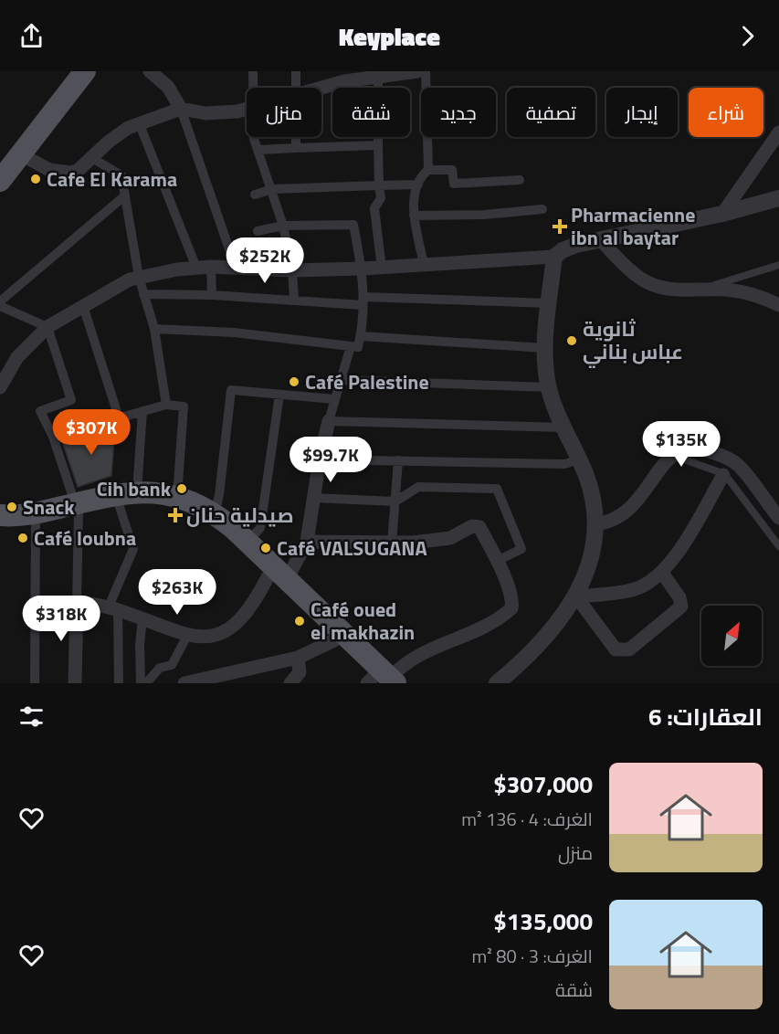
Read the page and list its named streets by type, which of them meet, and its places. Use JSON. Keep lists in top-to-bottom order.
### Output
{
  "places": {
    "other": [
      "Cafe El Karama",
      "ثانوية عباس بناني",
      "Café Palestine",
      "Cih bank",
      "Snack",
      "Café loubna",
      "Café VALSUGANA",
      "Café oued el makhazin"
    ],
    "health": ["Pharmacienne ibn al baytar", "صيدلية حنان"]
  },
  "north": "top right",
  "page": {
    "header": "Keyplace",
    "chip": [
      "شراء",
      "إيجار",
      "تصفية",
      "جديد",
      "شقة",
      "منزل"
    ],
    "price": [
      "$252K",
      "$307K",
      "$135K",
      "$99.7K",
      "$263K",
      "$318K"
    ],
    "heading": "العقارات: 6",
    "list": [
      {
        "name": "$307,000",
        "note": "الغرف: 4 · 136 m² · منزل"
      },
      {
        "name": "$135,000",
        "note": "الغرف: 3 · 80 m² · شقة"
      }
    ]
  }
}
